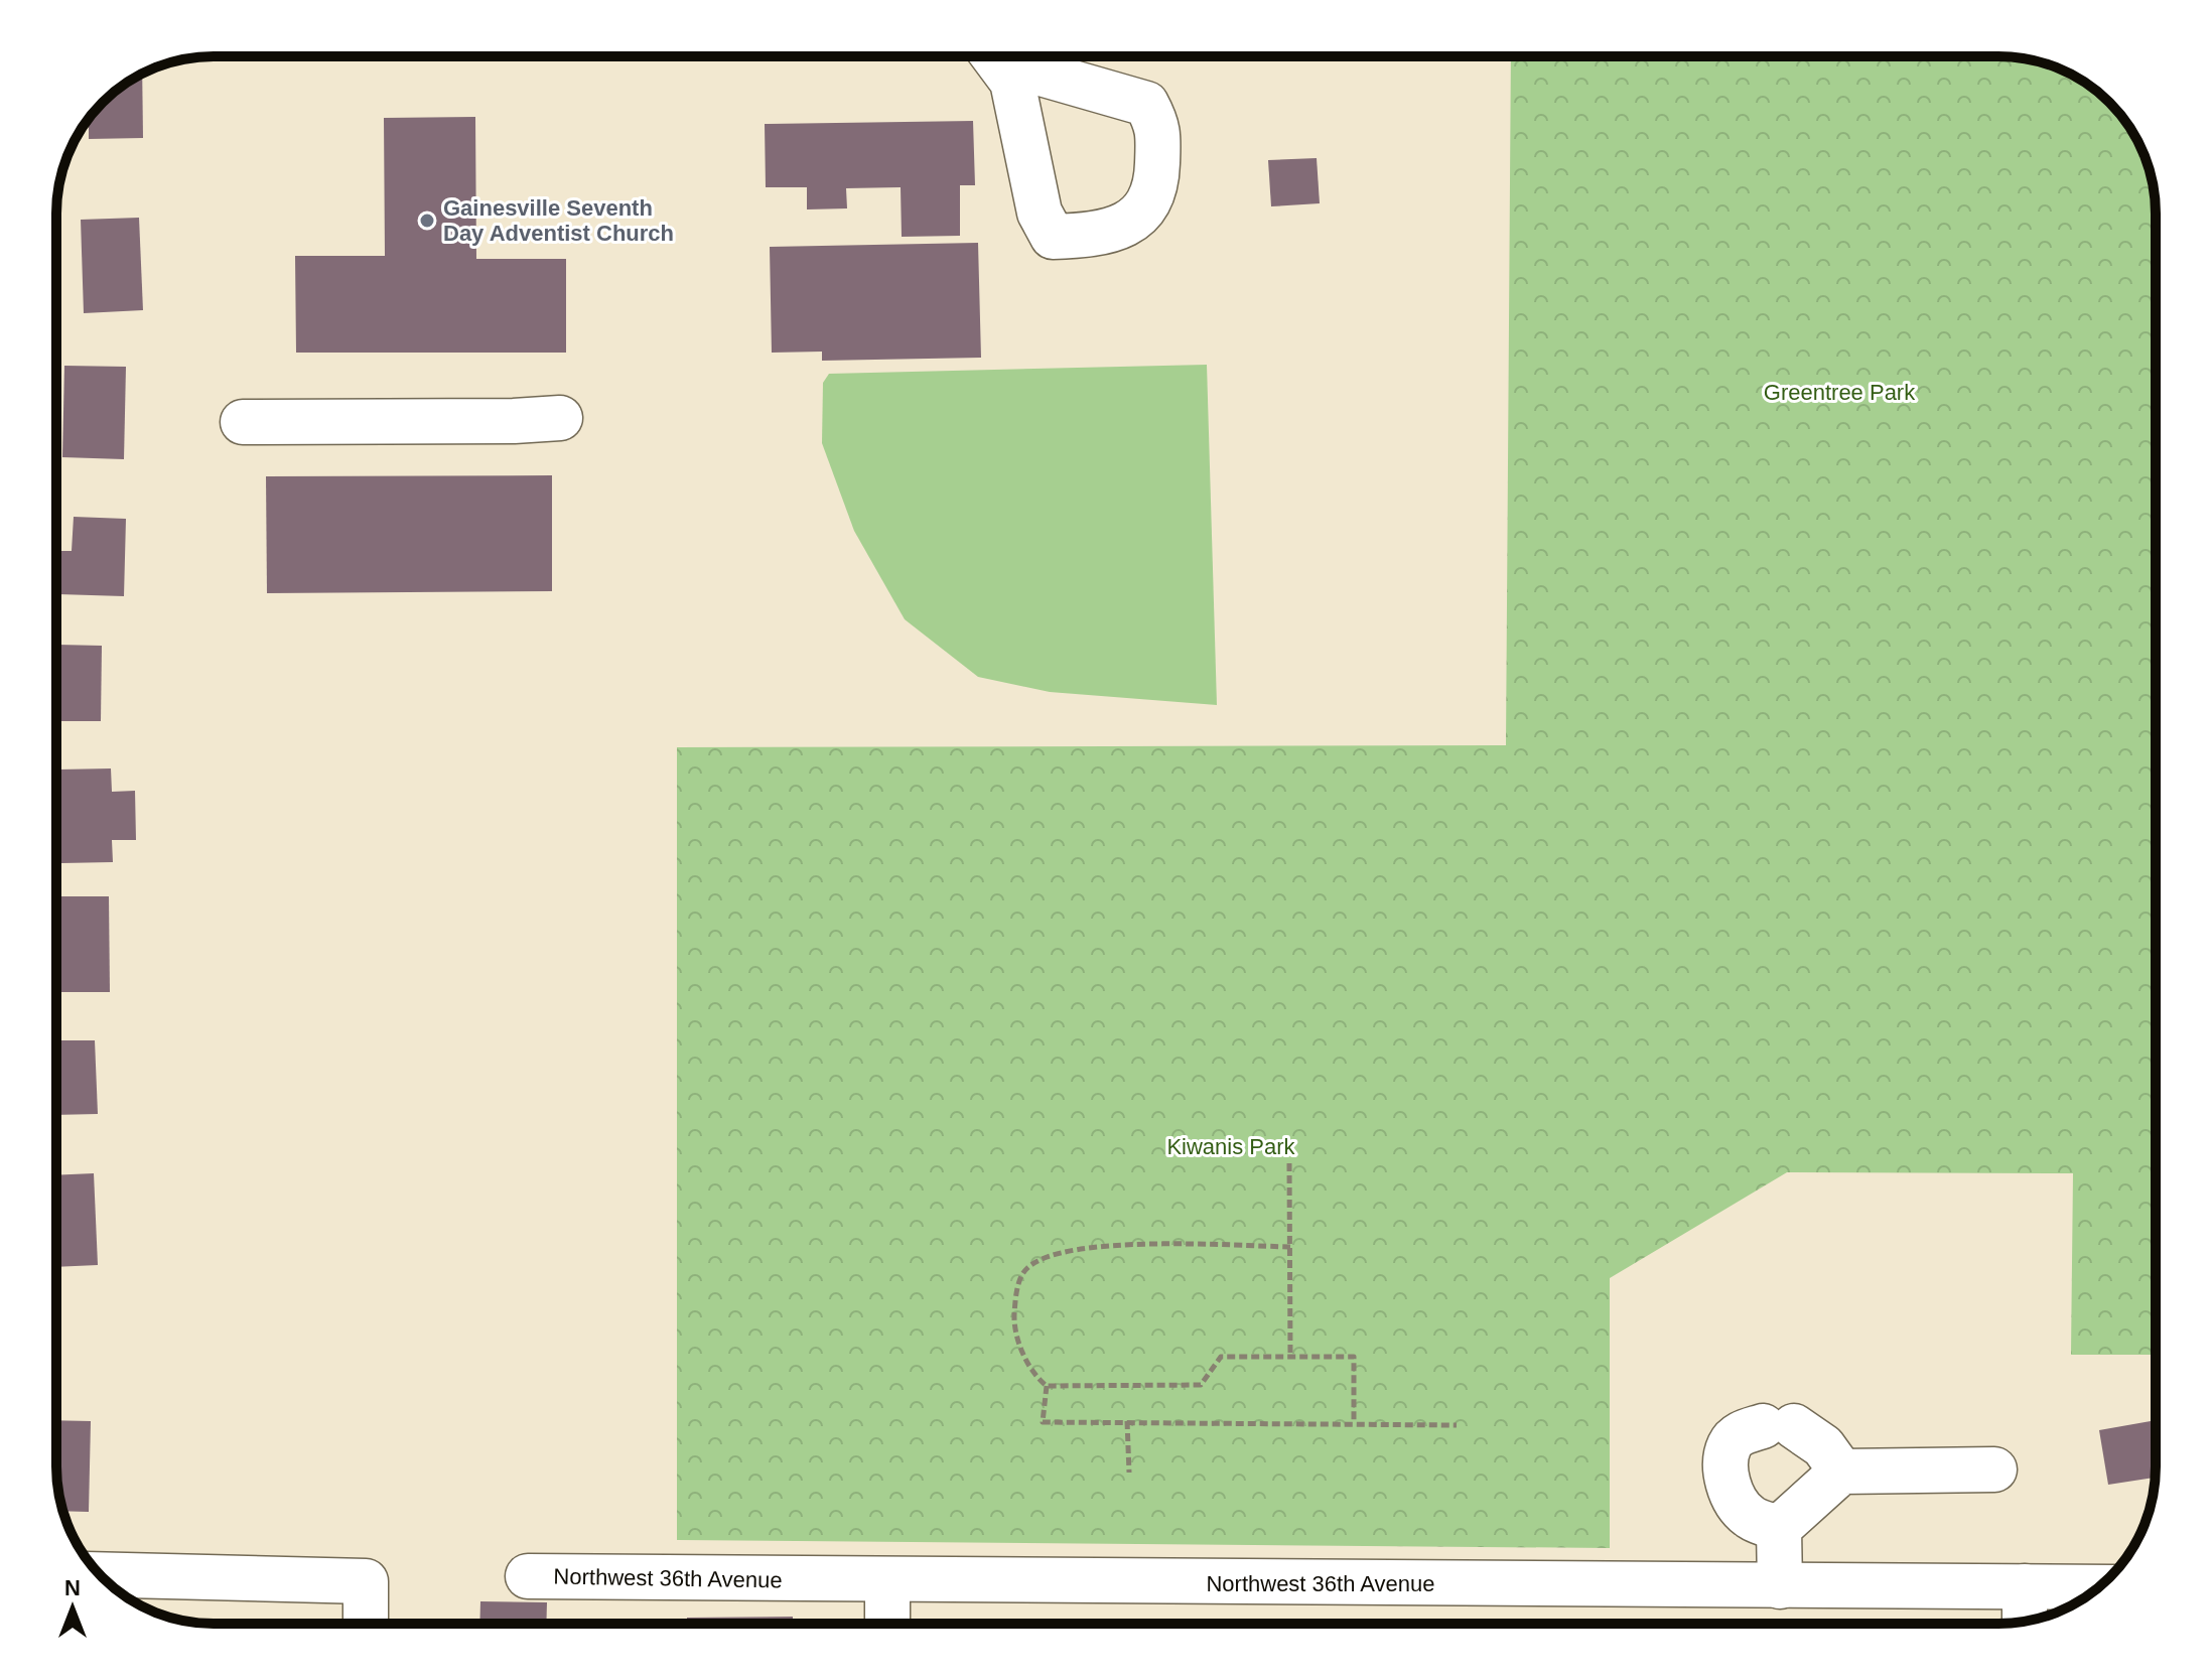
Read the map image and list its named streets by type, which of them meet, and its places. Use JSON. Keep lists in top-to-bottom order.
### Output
{
  "streets": {
    "street": ["Northwest 36th Avenue"]
  },
  "parks": ["Greentree Park", "Kiwanis Park"],
  "places": ["Gainesville Seventh Day Adventist Church"],
  "north": "top"
}
